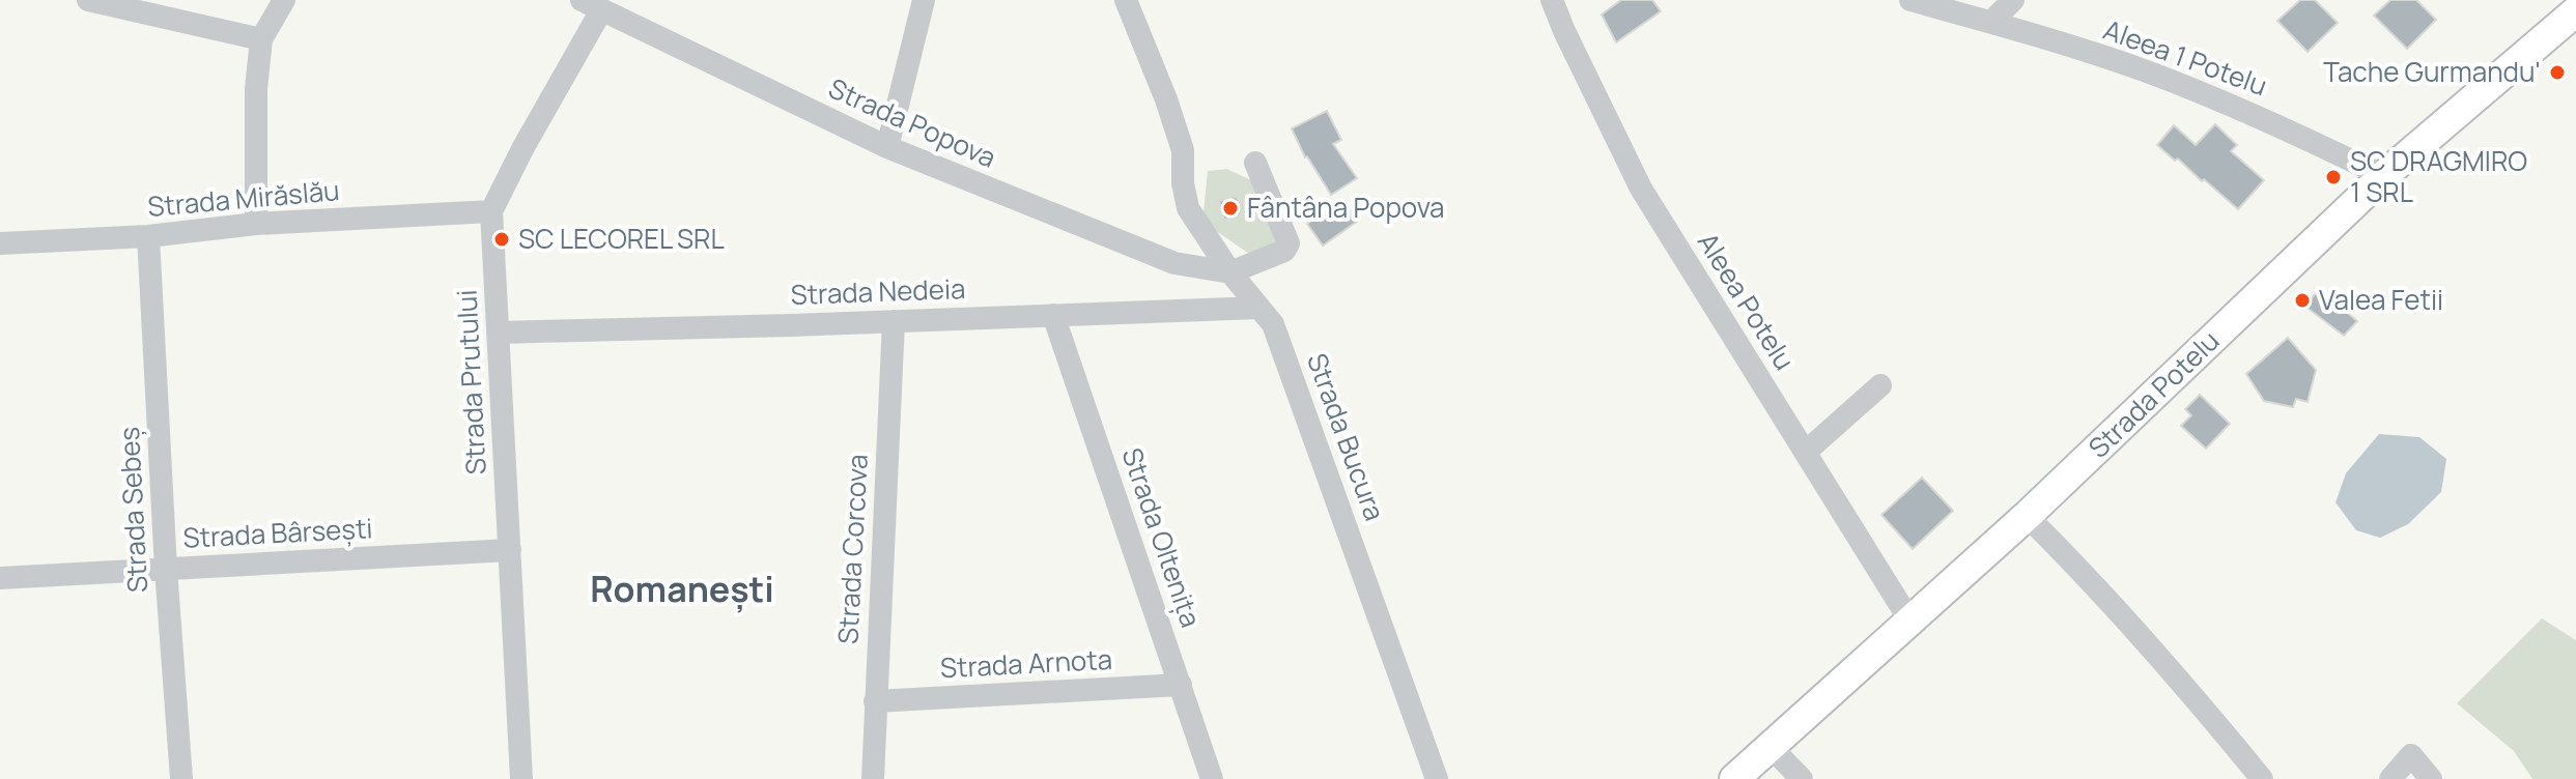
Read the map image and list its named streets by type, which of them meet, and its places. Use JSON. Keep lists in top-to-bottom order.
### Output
{
  "streets": {
    "main road": ["Strada Potelu"],
    "street": [
      "Aleea 1 Potelu",
      "Strada Popova",
      "Strada Mirăslău",
      "Strada Nedeia",
      "Aleea Potelu",
      "Strada Prutului",
      "Strada Bucura",
      "Strada Sebeș",
      "Strada Bârsești",
      "Strada Oltenița",
      "Strada Corcova",
      "Strada Arnota"
    ]
  },
  "crossings": [
    ["Aleea 1 Potelu", "Strada Potelu"],
    ["Strada Popova", "Strada Prutului"],
    ["Strada Popova", "Strada Bucura"],
    ["Strada Mirăslău", "Strada Prutului"],
    ["Strada Mirăslău", "Strada Sebeș"],
    ["Strada Nedeia", "Strada Prutului"],
    ["Strada Nedeia", "Strada Bucura"],
    ["Strada Nedeia", "Strada Oltenița"],
    ["Strada Nedeia", "Strada Corcova"],
    ["Aleea Potelu", "Strada Potelu"],
    ["Strada Prutului", "Strada Bârsești"],
    ["Strada Sebeș", "Strada Bârsești"],
    ["Strada Oltenița", "Strada Arnota"],
    ["Strada Corcova", "Strada Arnota"]
  ],
  "districts": ["Romanești"],
  "places": [
    "Tache Gurmandu'",
    "SC DRAGMIRO 1 SRL",
    "Fântâna Popova",
    "SC LECOREL SRL",
    "Valea Fetii"
  ]
}
